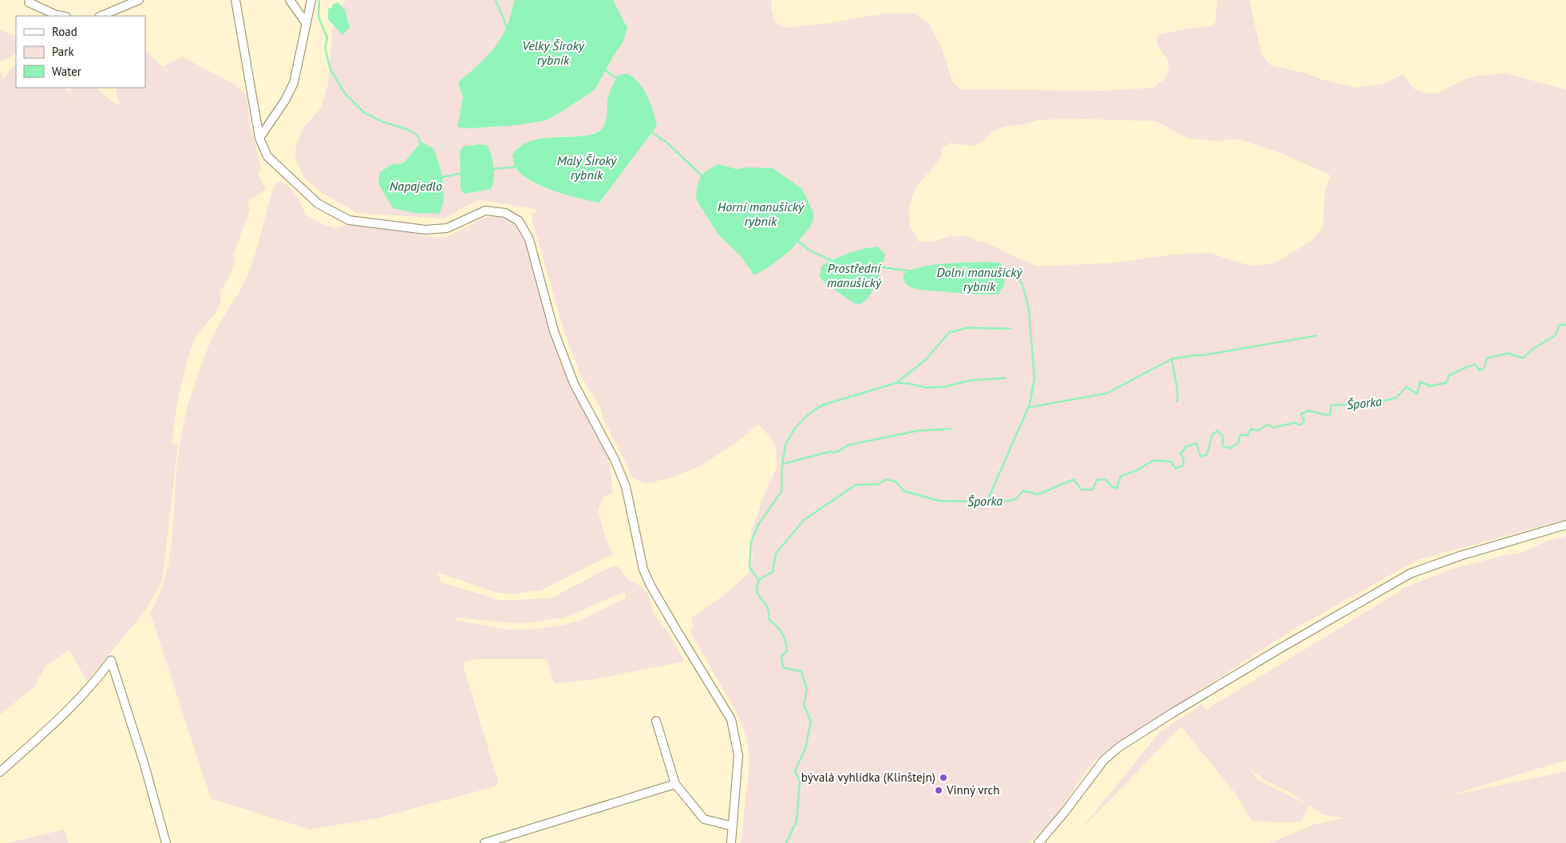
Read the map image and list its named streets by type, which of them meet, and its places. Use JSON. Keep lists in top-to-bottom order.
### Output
{
  "water": [
    "Velký Široký rybník",
    "Malý Široký rybník",
    "Napajedlo",
    "Horní manušický rybník",
    "Prostřední manušický",
    "Dolní manušický rybník",
    "Šporka"
  ],
  "places": ["bývalá vyhlídka (Klinštejn)", "Vinný vrch"],
  "legend": ["Road", "Park", "Water"]
}
